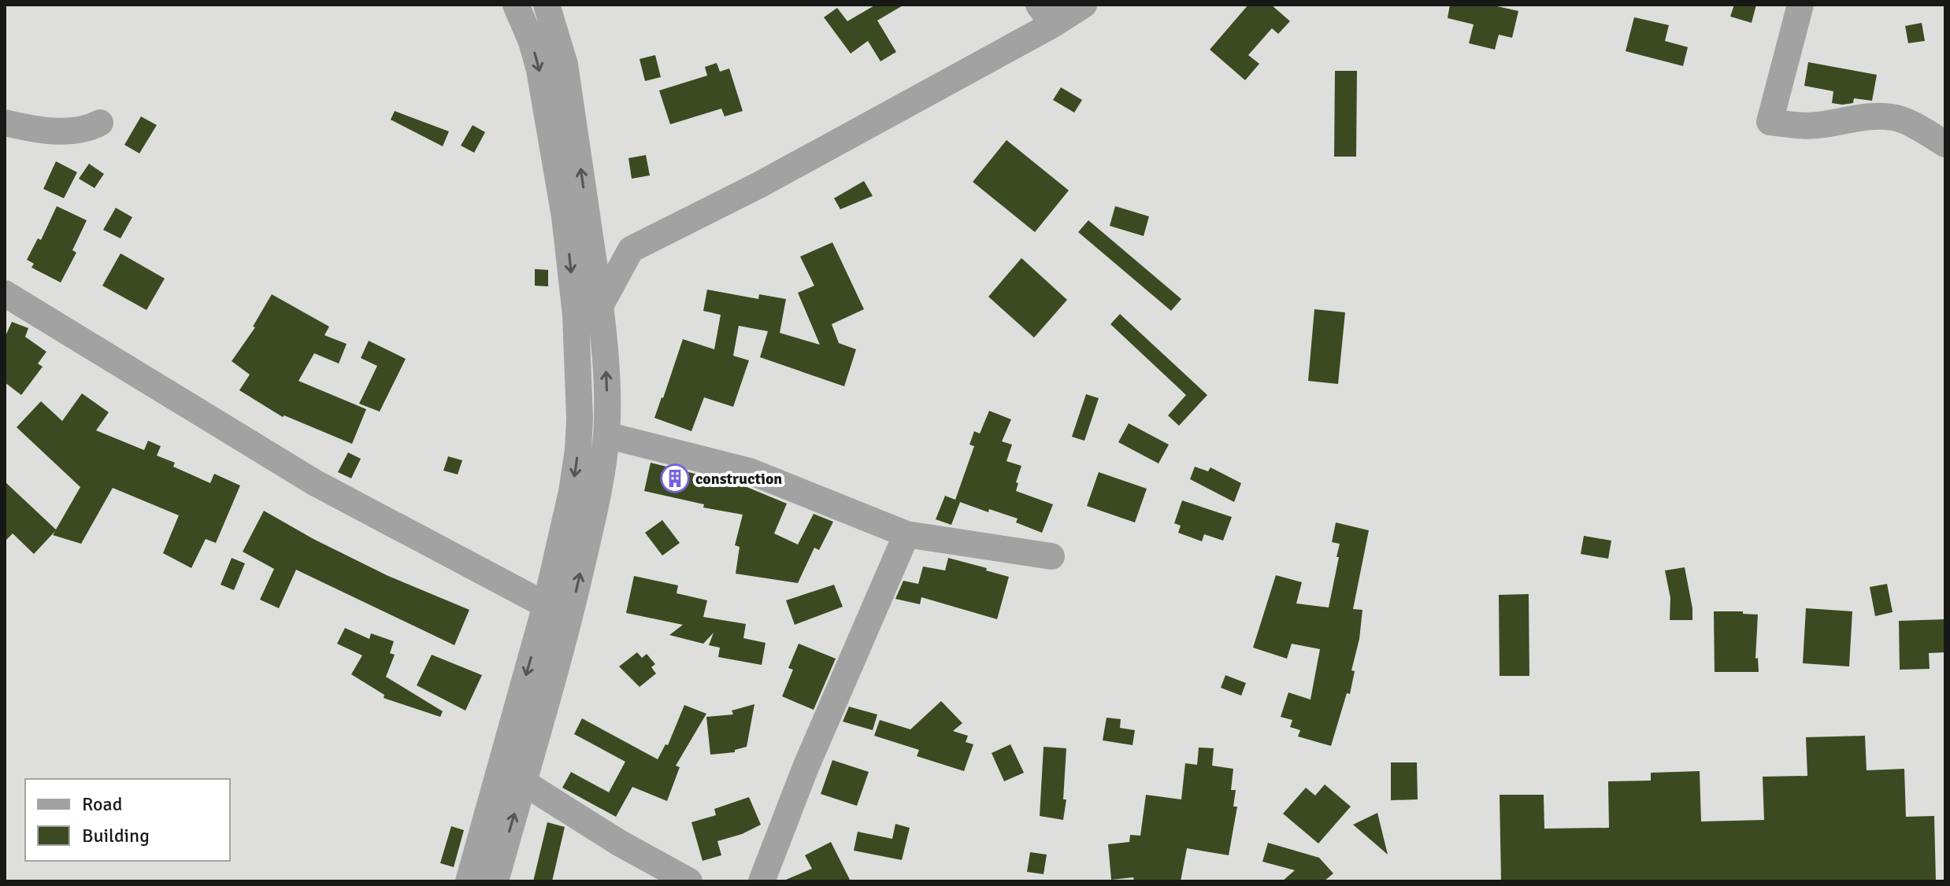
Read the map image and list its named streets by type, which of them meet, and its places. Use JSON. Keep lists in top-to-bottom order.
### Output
{
  "places": {
    "building": ["construction"]
  },
  "legend": ["Road", "Building"]
}
